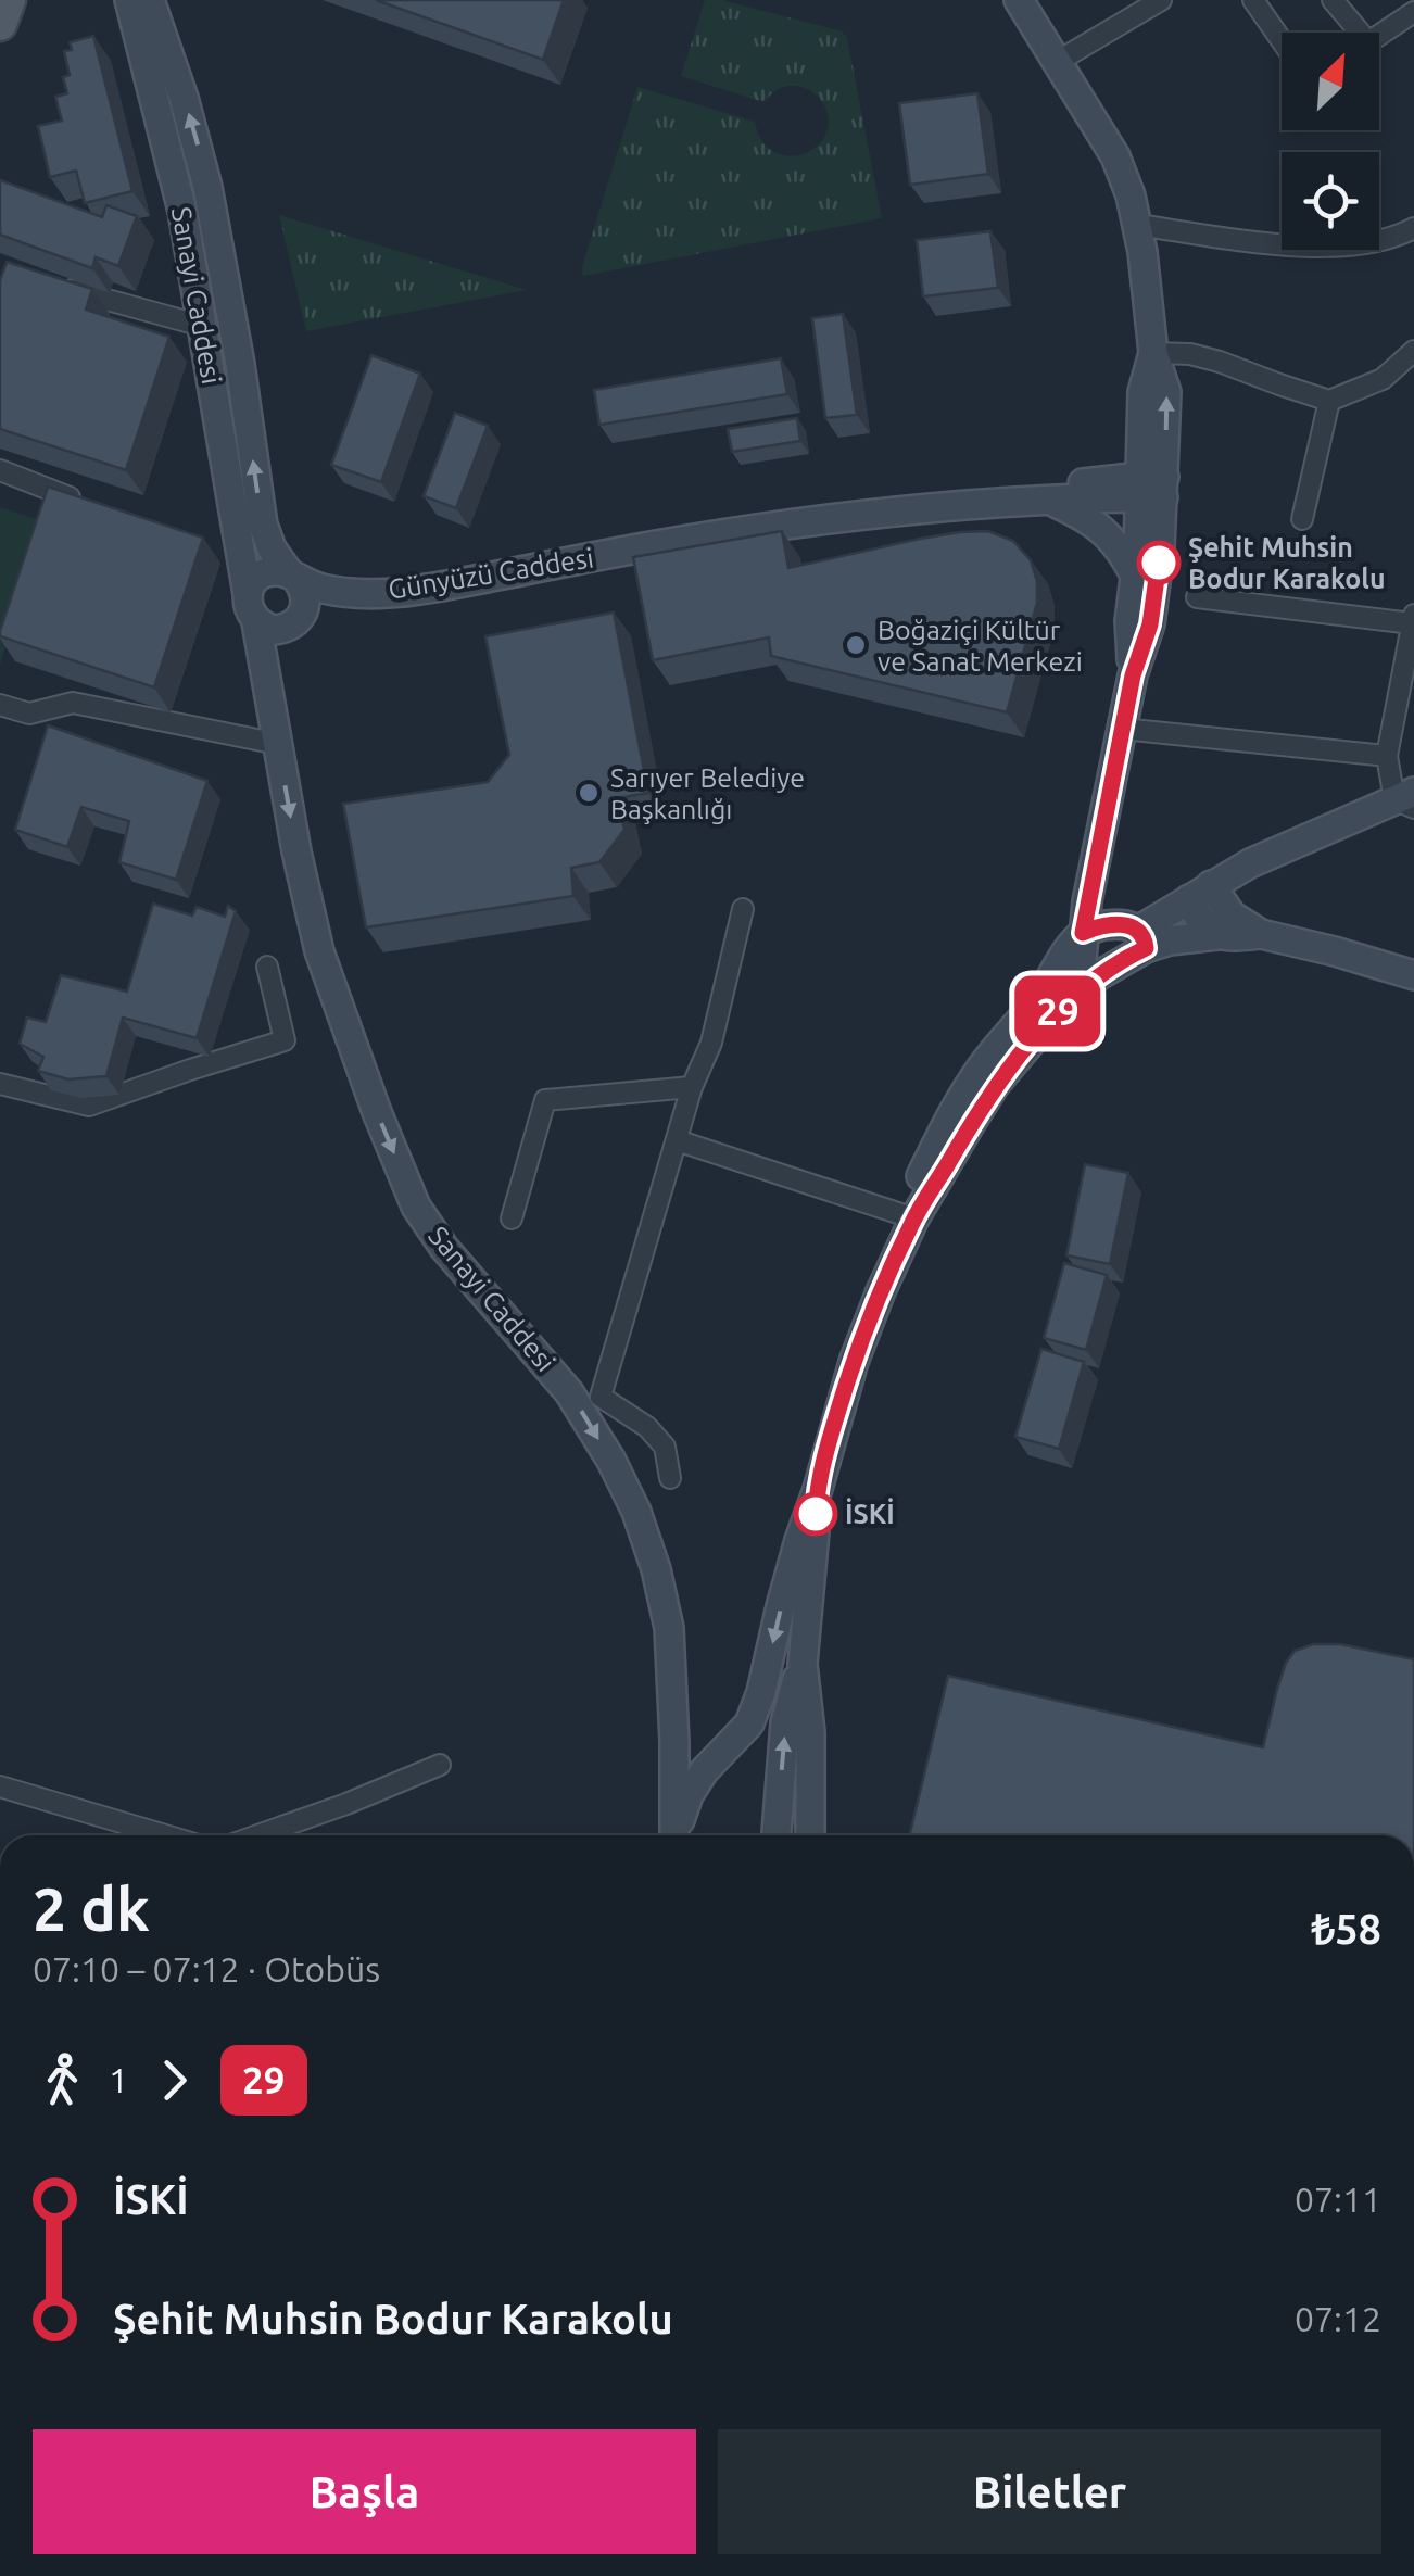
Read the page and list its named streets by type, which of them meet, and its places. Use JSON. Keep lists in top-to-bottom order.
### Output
{
  "streets": {
    "street": ["Sanayi Caddesi", "Günyüzü Caddesi"]
  },
  "places": [
    "Şehit Muhsin Bodur Karakolu",
    "Boğaziçi Kültür ve Sanat Merkezi",
    "Sarıyer Belediye Başkanlığı",
    "İSKİ"
  ],
  "lines": ["bus line 29"],
  "north": "top right",
  "page": {
    "on_map": "29",
    "heading": ["2 dk", "07:10 – 07:12 · Otobüs", "₺58"],
    "legs": ["1", "29"],
    "list": [
      {
        "name": "İSKİ",
        "value": "07:11"
      },
      {
        "name": "Şehit Muhsin Bodur Karakolu",
        "value": "07:12"
      }
    ],
    "buttons": ["Başla", "Biletler"]
  }
}
